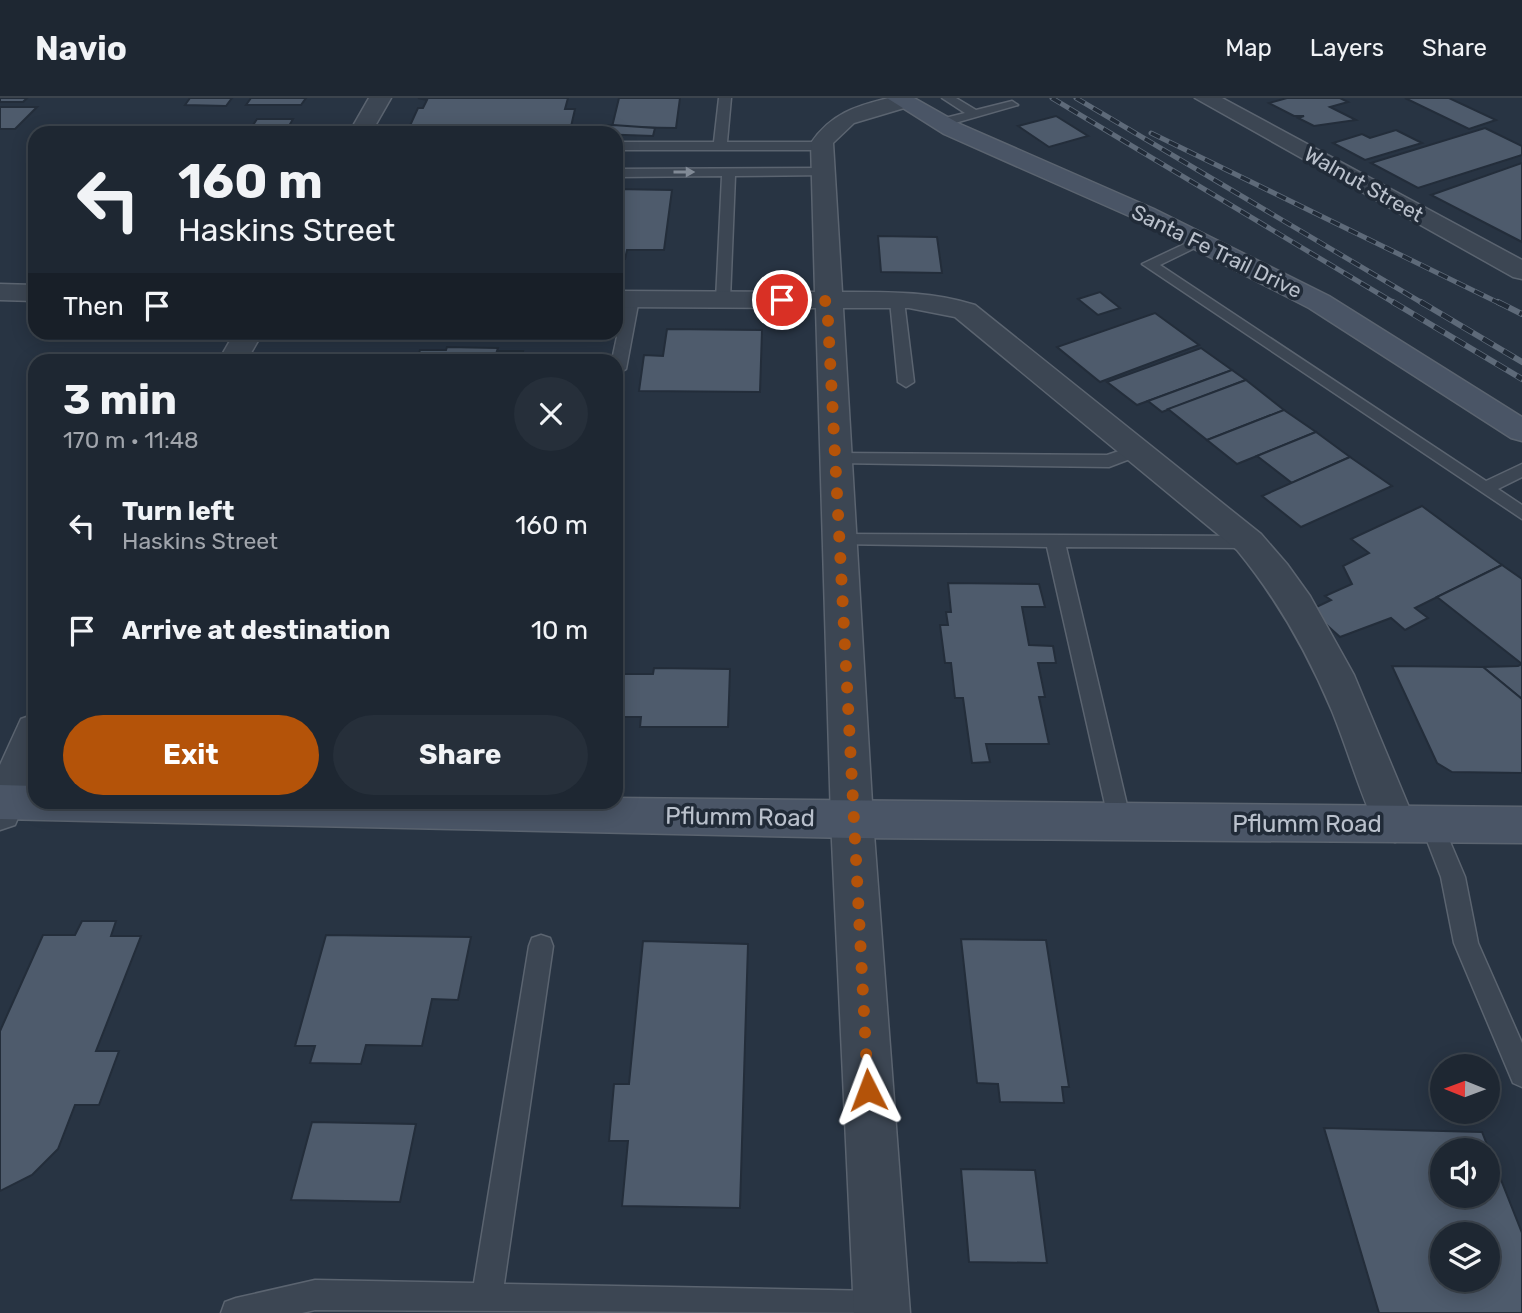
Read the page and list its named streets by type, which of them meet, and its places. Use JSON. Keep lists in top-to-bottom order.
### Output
{
  "streets": {
    "main road": ["Santa Fe Trail Drive", "Pflumm Road"],
    "street": ["Walnut Street"]
  },
  "north": "left",
  "page": {
    "header": "Navio",
    "nav": ["Map", "Layers", "Share"],
    "turn": ["160 m", "Haskins Street"],
    "then": "Then",
    "heading": ["3 min", "170 m · 11:48"],
    "list": [
      {
        "name": "Turn left",
        "note": "Haskins Street",
        "value": "160 m"
      },
      {
        "name": "Arrive at destination",
        "value": "10 m"
      }
    ],
    "buttons": ["Exit", "Share"]
  }
}
